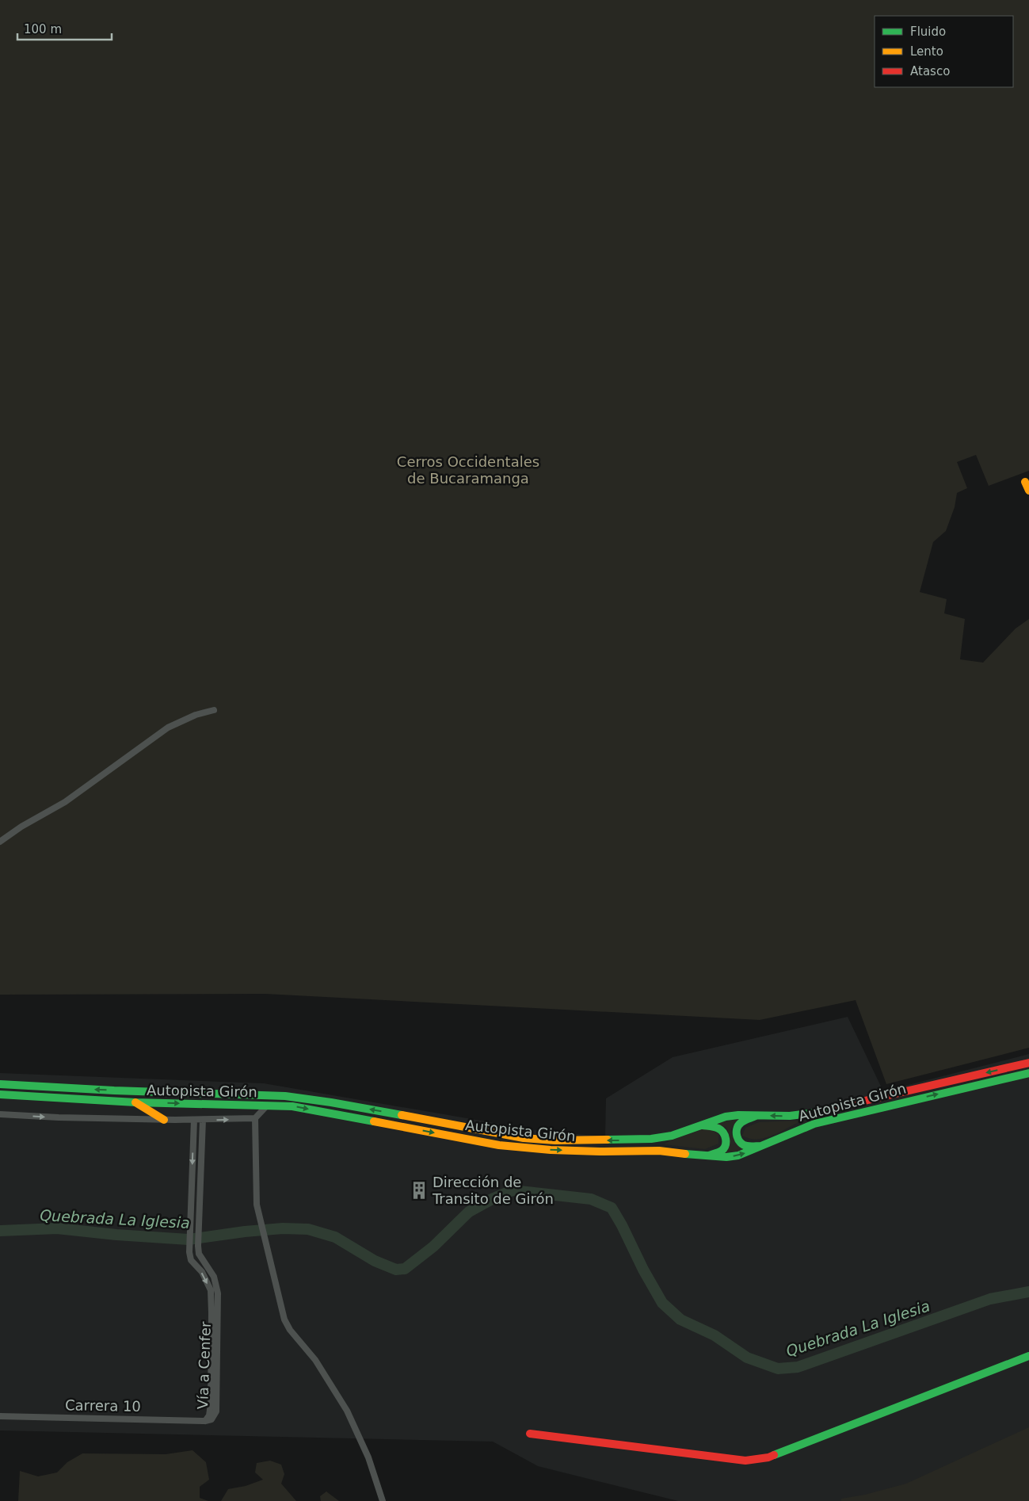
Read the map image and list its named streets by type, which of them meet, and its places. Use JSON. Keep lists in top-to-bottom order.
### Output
{
  "streets": {
    "main road": ["Autopista Girón"],
    "street": ["Vía a Cenfer", "Carrera 10"]
  },
  "crossings": [
    ["Vía a Cenfer", "Carrera 10"]
  ],
  "water": ["Quebrada La Iglesia"],
  "parks": ["Cerros Occidentales de Bucaramanga"],
  "places": {
    "building": ["Dirección de Transito de Girón"]
  },
  "legend": ["Fluido", "Lento", "Atasco"],
  "scale_bar": "100 m"
}
